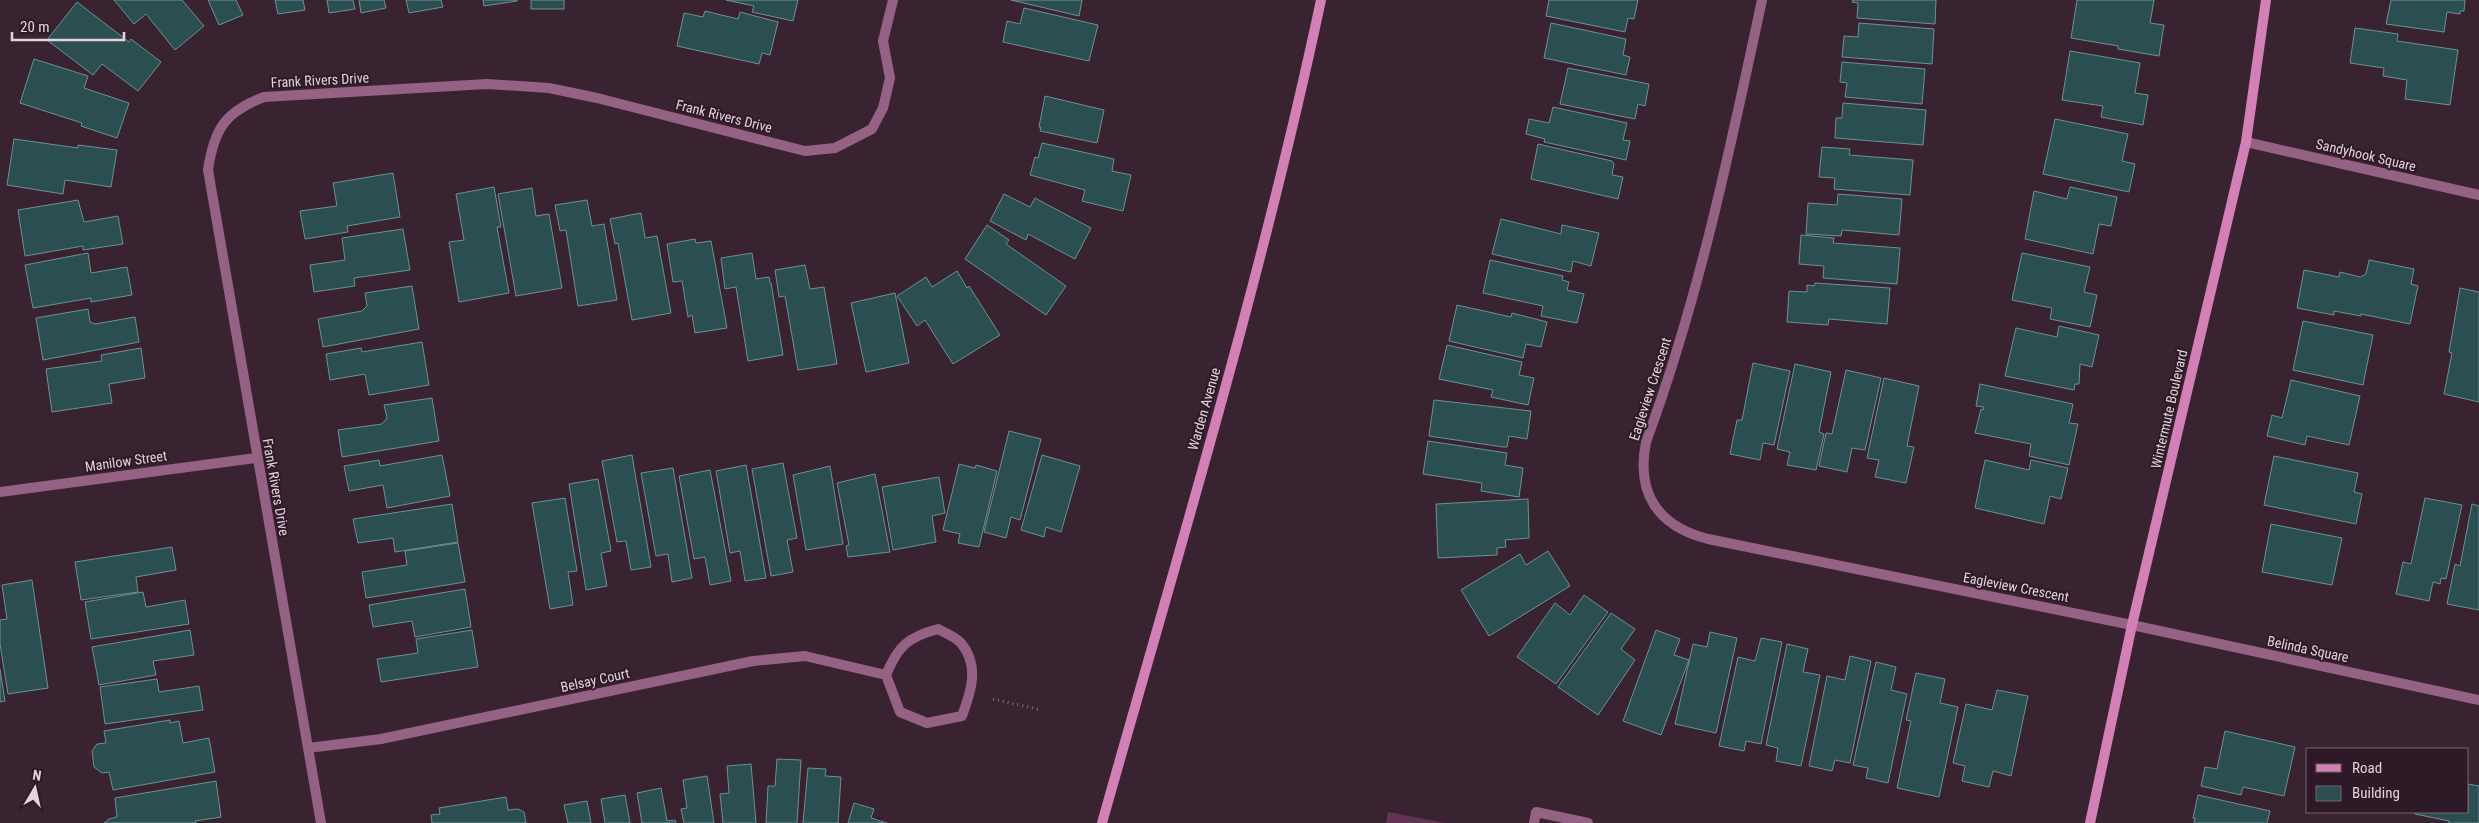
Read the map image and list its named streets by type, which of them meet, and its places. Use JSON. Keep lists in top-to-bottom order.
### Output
{
  "streets": {
    "main road": ["Warden Avenue", "Wintermute Boulevard"],
    "street": [
      "Frank Rivers Drive",
      "Sandyhook Square",
      "Eagleview Crescent",
      "Manilow Street",
      "Belinda Square",
      "Belsay Court"
    ]
  },
  "crossings": [
    ["Frank Rivers Drive", "Manilow Street"],
    ["Frank Rivers Drive", "Belsay Court"],
    ["Sandyhook Square", "Wintermute Boulevard"],
    ["Eagleview Crescent", "Wintermute Boulevard"],
    ["Eagleview Crescent", "Belinda Square"],
    ["Wintermute Boulevard", "Belinda Square"]
  ],
  "legend": ["Road", "Building"],
  "scale_bar": "20 m",
  "north": "top"
}
